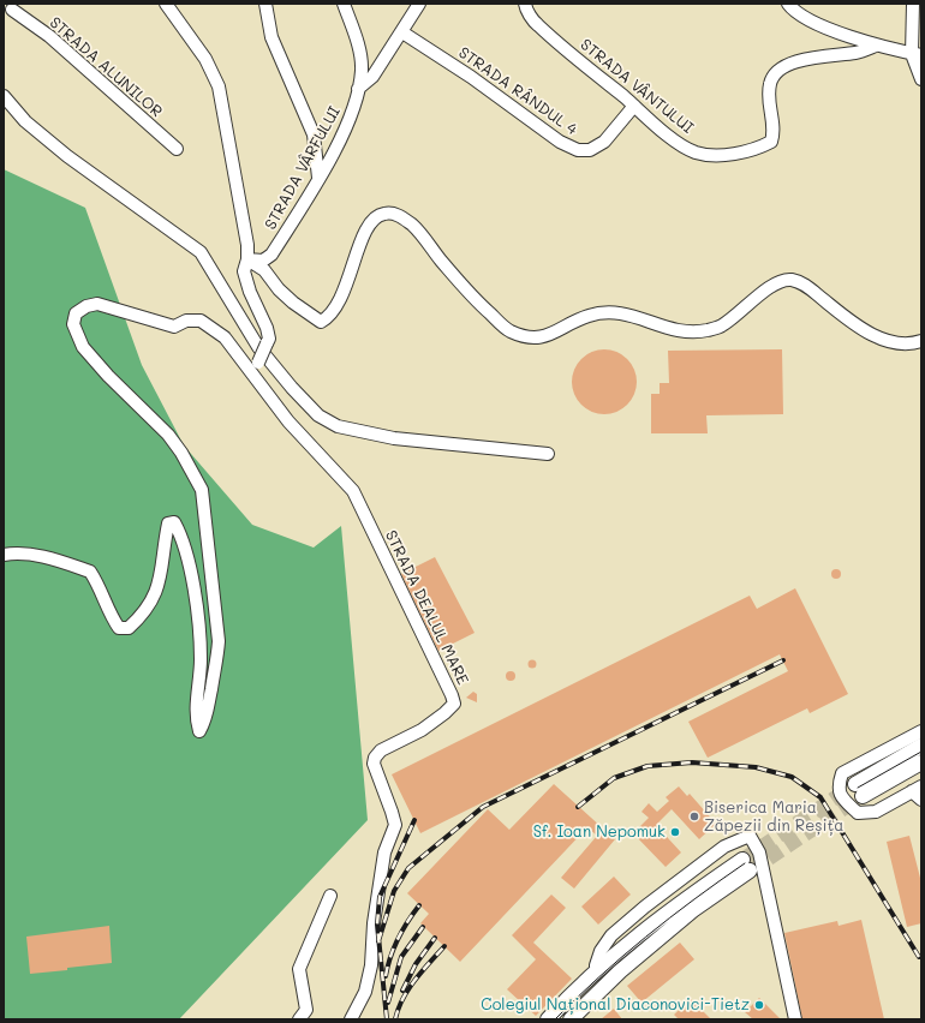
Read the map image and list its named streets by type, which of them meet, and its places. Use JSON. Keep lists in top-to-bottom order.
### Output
{
  "streets": {
    "street": [
      "STRADA ALUNILOR",
      "STRADA VÂNTULUI",
      "STRADA RÂNDUL 4",
      "STRADA VÂRFULUI",
      "STRADA DEALUL MARE"
    ]
  },
  "crossings": [
    ["STRADA VÂNTULUI", "STRADA RÂNDUL 4"]
  ],
  "places": ["Biserica Maria Zăpezii din Reșița", "Sf. Ioan Nepomuk", "Colegiul Național Diaconovici-Tietz"]
}
